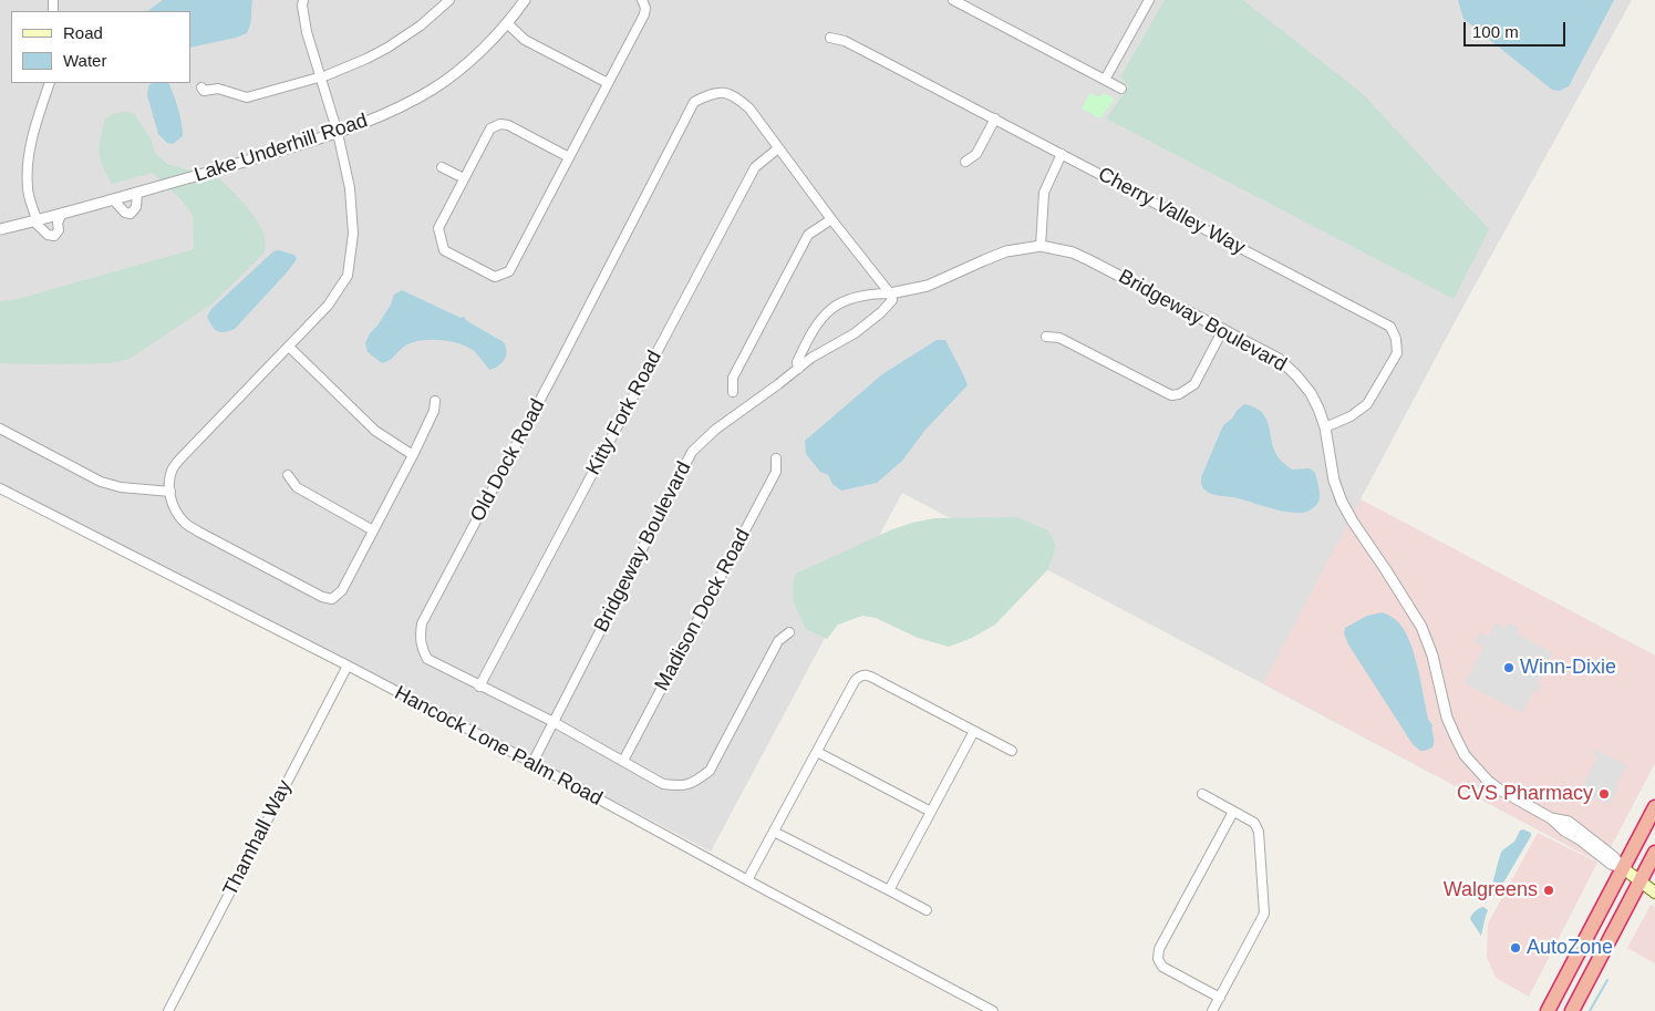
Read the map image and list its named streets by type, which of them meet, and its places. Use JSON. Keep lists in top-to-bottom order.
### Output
{
  "streets": {
    "street": [
      "Lake Underhill Road",
      "Cherry Valley Way",
      "Bridgeway Boulevard",
      "Kitty Fork Road",
      "Old Dock Road",
      "Madison Dock Road",
      "Hancock Lone Palm Road",
      "Thamhall Way"
    ]
  },
  "crossings": [
    ["Cherry Valley Way", "Bridgeway Boulevard"],
    ["Bridgeway Boulevard", "Old Dock Road"],
    ["Bridgeway Boulevard", "Hancock Lone Palm Road"],
    ["Kitty Fork Road", "Old Dock Road"],
    ["Old Dock Road", "Madison Dock Road"],
    ["Hancock Lone Palm Road", "Thamhall Way"]
  ],
  "places": [
    "Winn-Dixie",
    "CVS Pharmacy",
    "Walgreens",
    "AutoZone"
  ],
  "legend": ["Road", "Water"],
  "scale_bar": "100 m"
}
